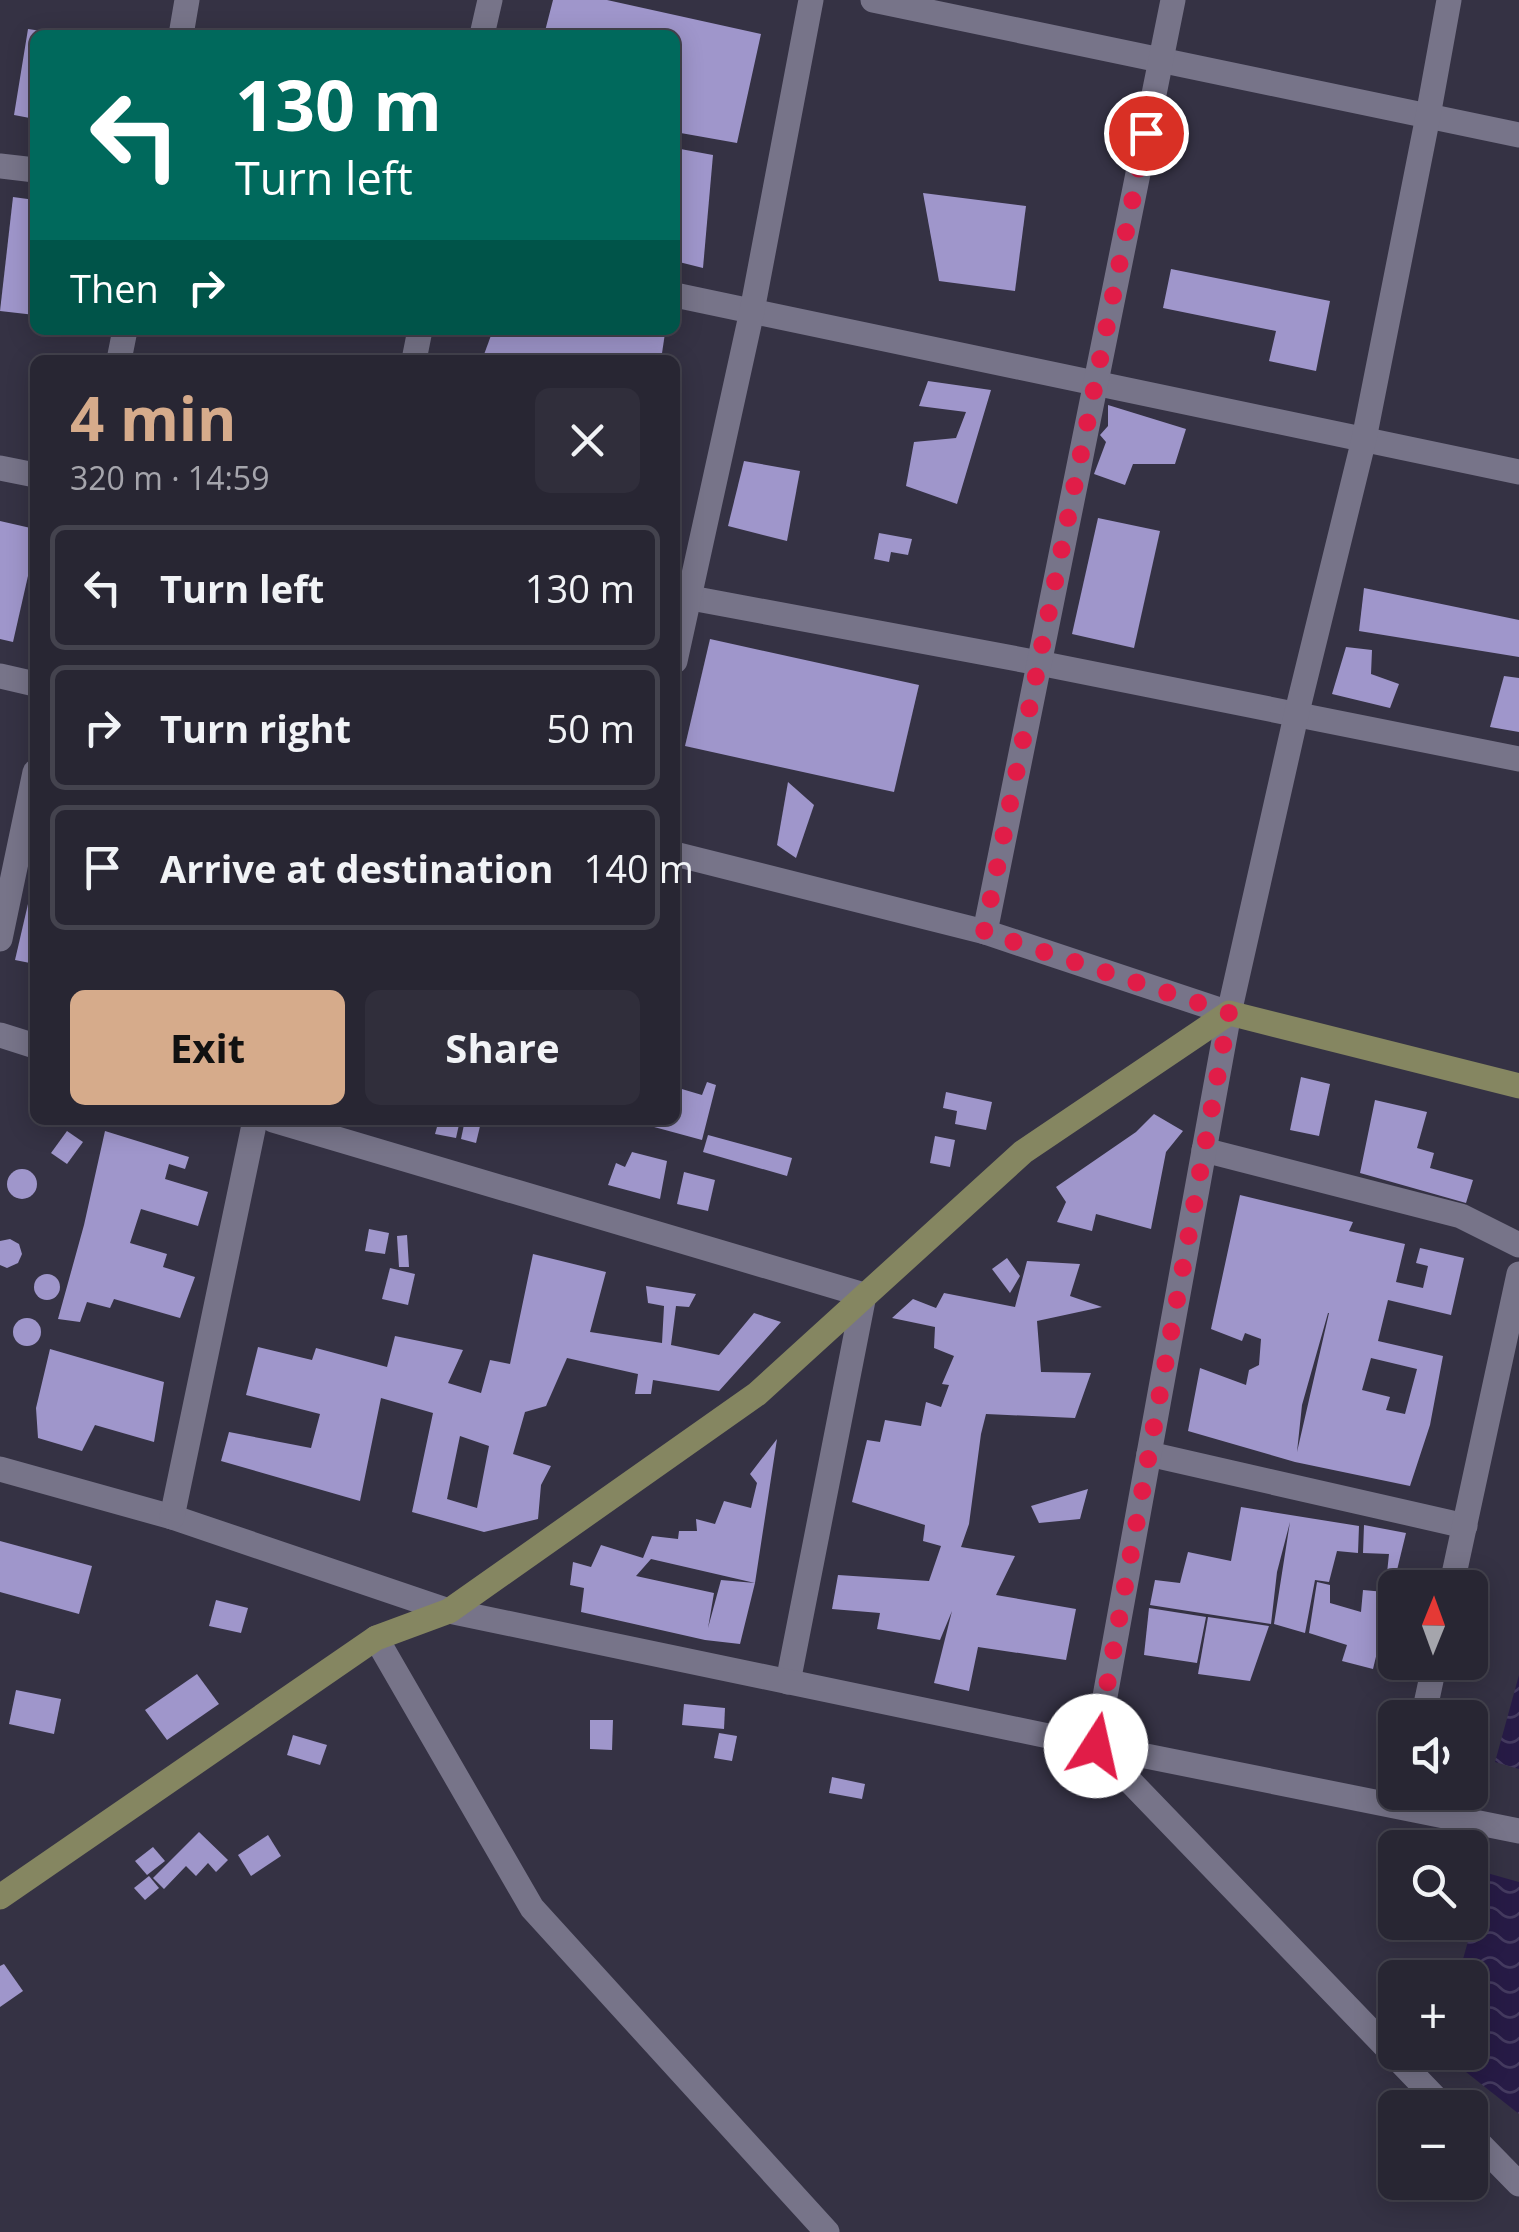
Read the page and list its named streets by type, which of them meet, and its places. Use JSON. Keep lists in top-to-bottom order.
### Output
{
  "north": "top",
  "page": {
    "turn": ["130 m", "Turn left"],
    "then": "Then",
    "heading": ["4 min", "320 m · 14:59"],
    "list": [
      {
        "name": "Turn left",
        "value": "130 m"
      },
      {
        "name": "Turn right",
        "value": "50 m"
      },
      {
        "name": "Arrive at destination",
        "value": "140 m"
      }
    ],
    "buttons": ["Exit", "Share"],
    "map_buttons": ["+", "−"]
  }
}
